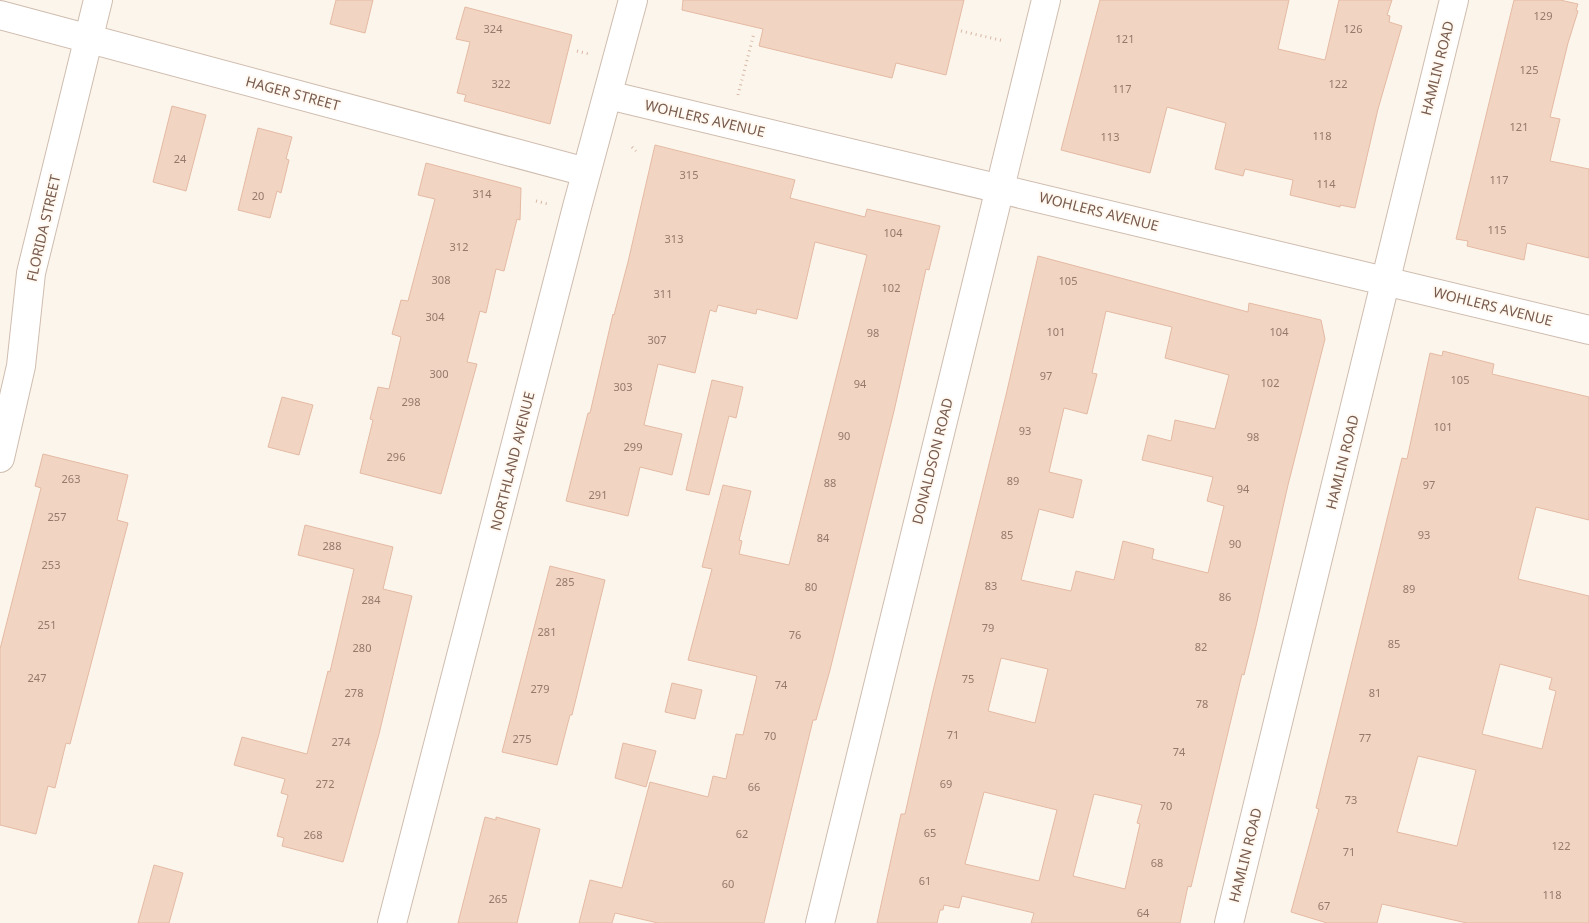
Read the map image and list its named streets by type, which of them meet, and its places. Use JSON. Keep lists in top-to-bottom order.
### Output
{
  "streets": {
    "street": [
      "HAMLIN ROAD",
      "HAGER STREET",
      "WOHLERS AVENUE",
      "FLORIDA STREET",
      "NORTHLAND AVENUE",
      "DONALDSON ROAD"
    ]
  },
  "crossings": [
    ["HAMLIN ROAD", "WOHLERS AVENUE"],
    ["HAGER STREET", "FLORIDA STREET"],
    ["HAGER STREET", "NORTHLAND AVENUE"],
    ["WOHLERS AVENUE", "NORTHLAND AVENUE"],
    ["WOHLERS AVENUE", "DONALDSON ROAD"]
  ],
  "house_numbers": [
    "129",
    "324",
    "126",
    "121",
    "125",
    "322",
    "122",
    "117",
    "121",
    "118",
    "113",
    "24",
    "315",
    "117",
    "114",
    "314",
    "20",
    "115",
    "104",
    "313",
    "312",
    "308",
    "105",
    "102",
    "311",
    "304",
    "101",
    "104",
    "98",
    "307",
    "300",
    "97",
    "105",
    "102",
    "94",
    "303",
    "298",
    "101",
    "93",
    "90",
    "98",
    "299",
    "296",
    "263",
    "89",
    "88",
    "97",
    "94",
    "291",
    "257",
    "85",
    "93",
    "84",
    "90",
    "288",
    "253",
    "285",
    "83",
    "80",
    "89",
    "86",
    "284",
    "251",
    "79",
    "281",
    "76",
    "85",
    "82",
    "280",
    "247",
    "75",
    "74",
    "279",
    "278",
    "81",
    "78",
    "71",
    "70",
    "77",
    "275",
    "274",
    "74",
    "272",
    "69",
    "66",
    "73",
    "70",
    "65",
    "62",
    "268",
    "122",
    "71",
    "68",
    "61",
    "60",
    "118",
    "265",
    "67",
    "64"
  ]
}
